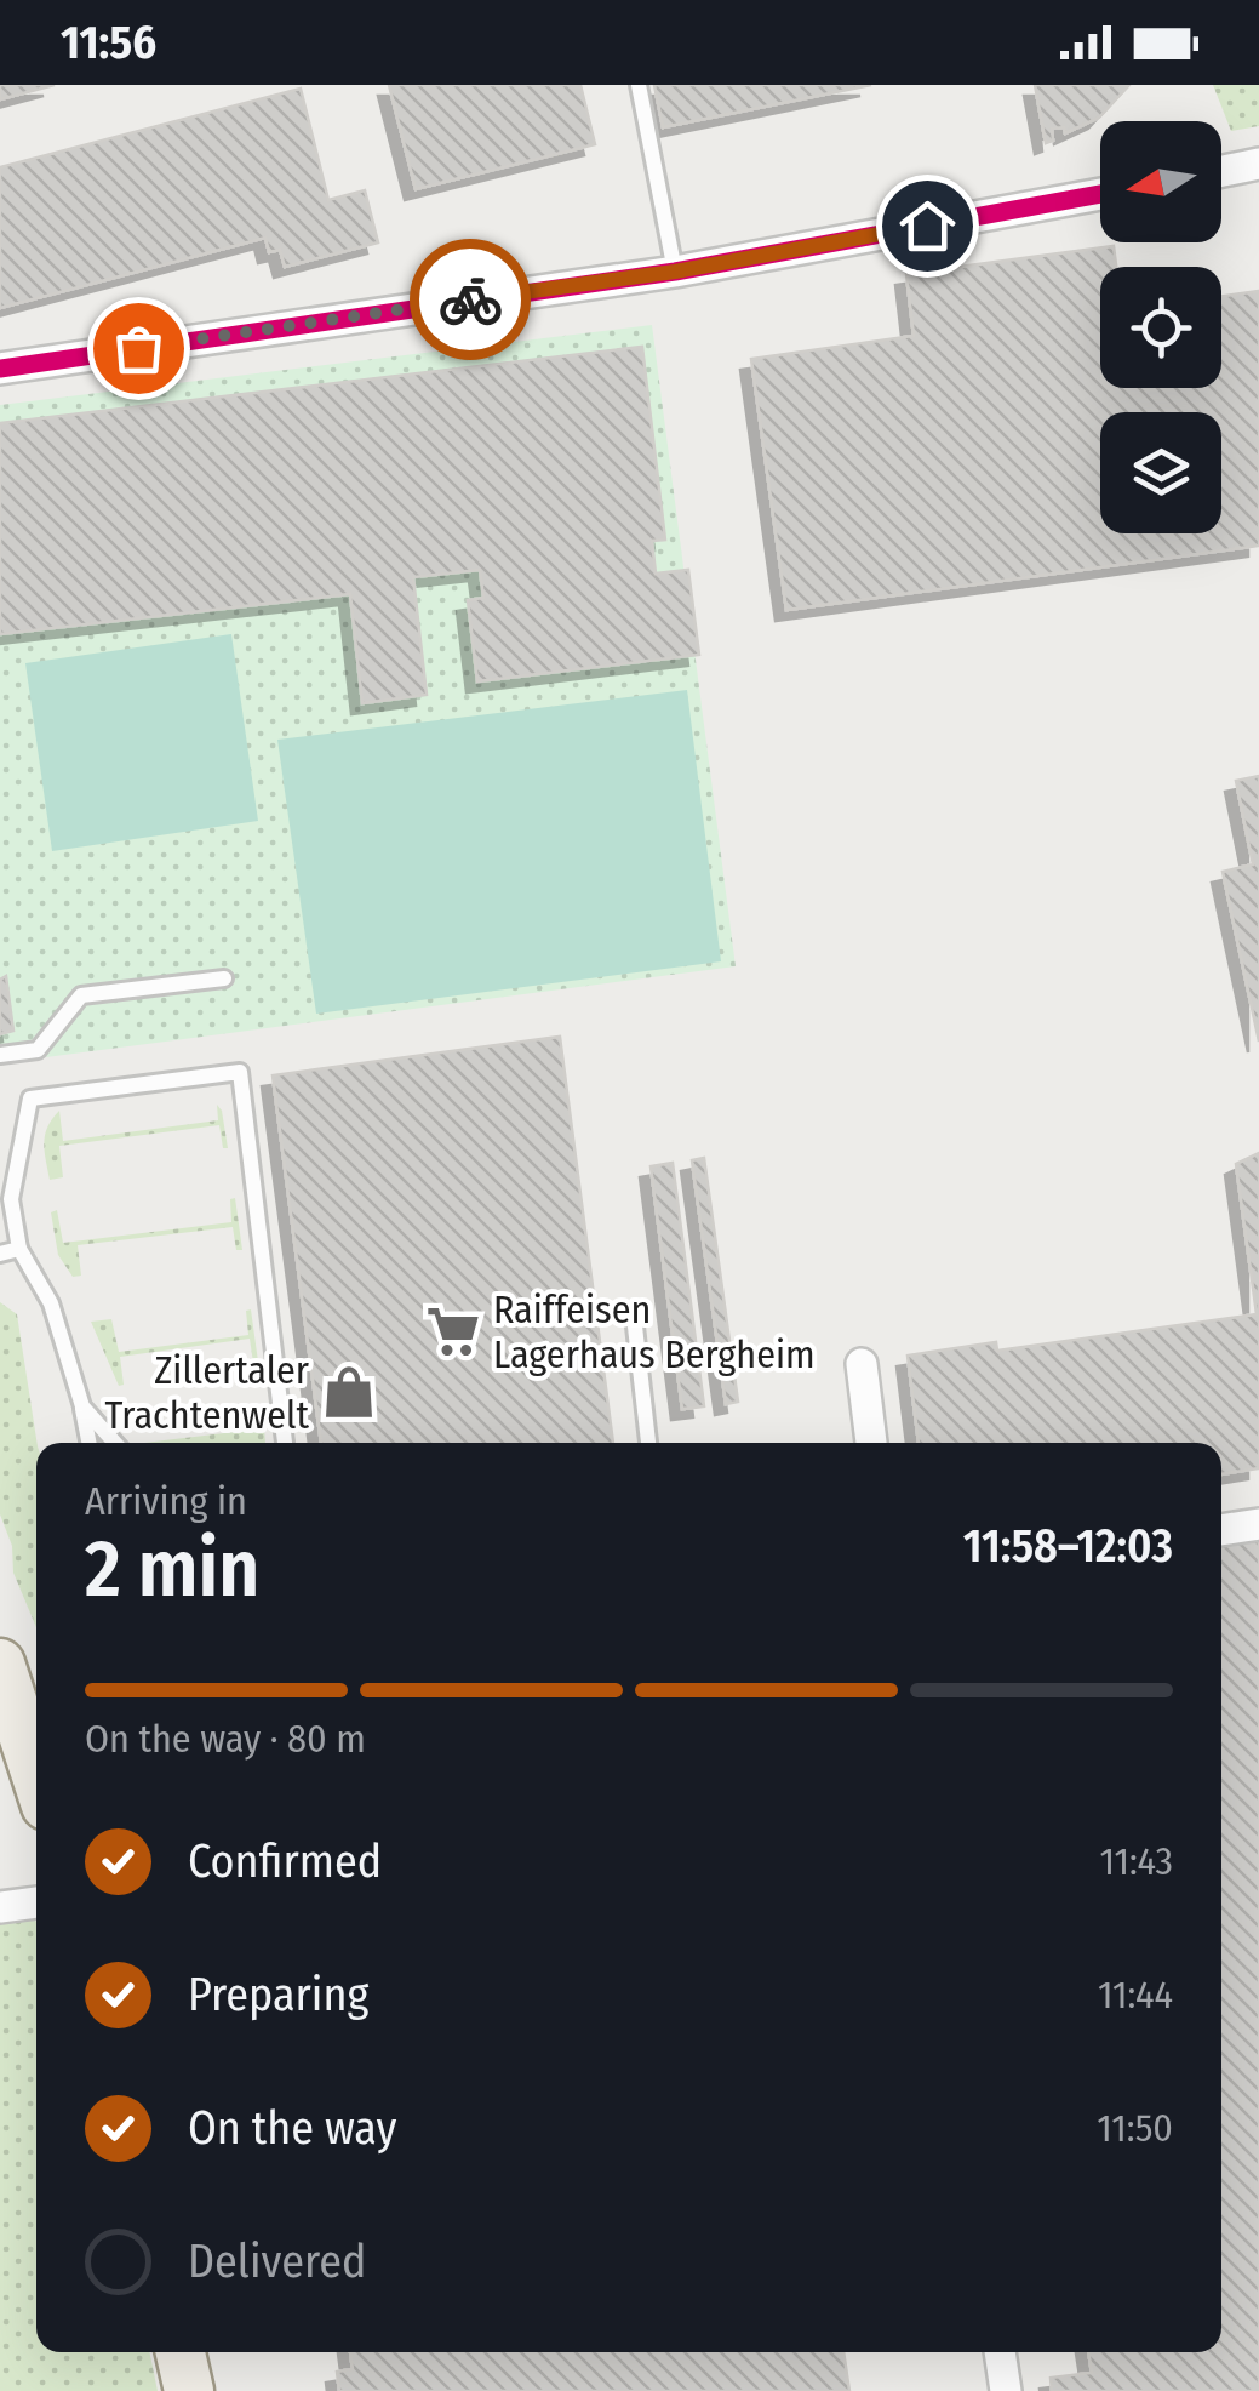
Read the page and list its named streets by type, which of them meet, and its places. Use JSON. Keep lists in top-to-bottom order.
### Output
{
  "places": {
    "supermarket": ["Raiffeisen Lagerhaus Bergheim"],
    "shop": ["Zillertaler Trachtenwelt"]
  },
  "north": "left",
  "page": {
    "status": "11:56",
    "heading": ["2 min", "Arriving in", "11:58–12:03"],
    "bar": "On the way · 80 m",
    "list": [
      ["Confirmed", "11:43"],
      ["Preparing", "11:44"],
      ["On the way", "11:50"],
      "Delivered"
    ]
  }
}
